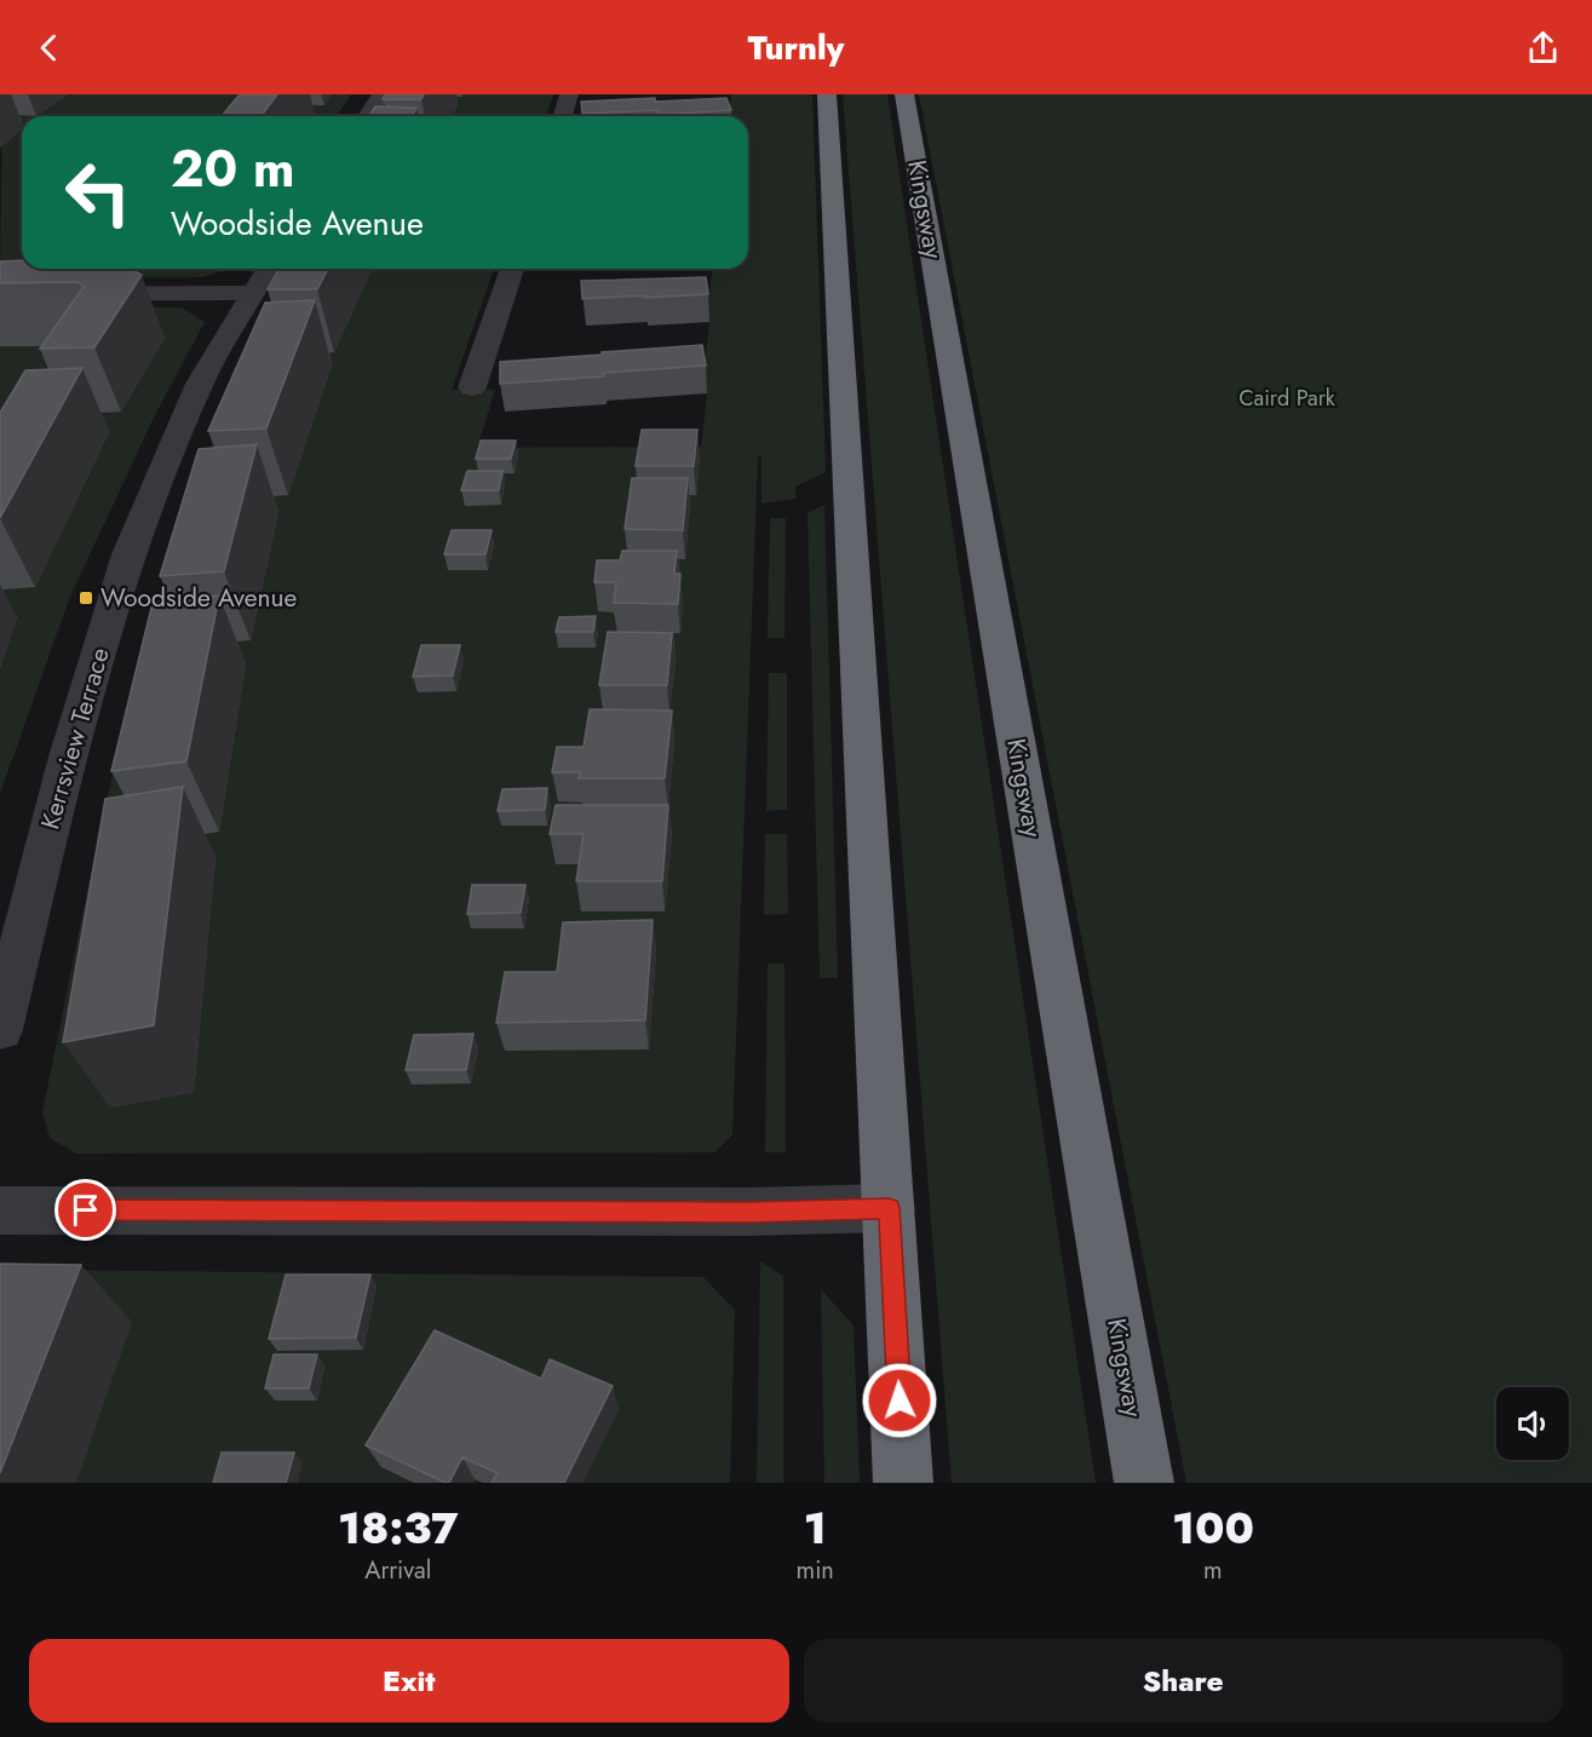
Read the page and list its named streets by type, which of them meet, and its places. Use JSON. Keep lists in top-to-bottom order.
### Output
{
  "streets": {
    "highway": ["Kingsway"],
    "street": ["Kerrsview Terrace"]
  },
  "parks": ["Caird Park"],
  "places": {
    "transit": ["Woodside Avenue"]
  },
  "page": {
    "header": "Turnly",
    "turn": ["20 m", "Woodside Avenue"],
    "eta": [
      "18:37",
      "Arrival",
      "1",
      "min",
      "100",
      "m"
    ],
    "buttons": ["Exit", "Share"]
  }
}
